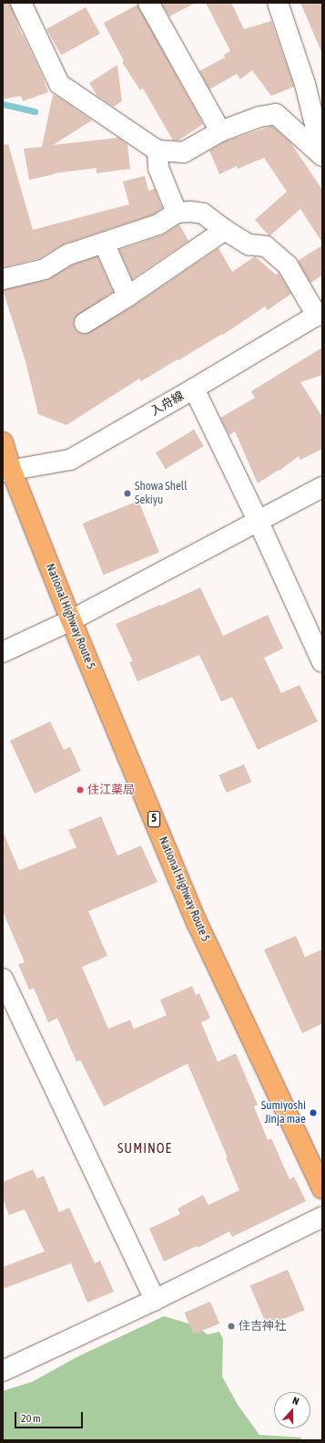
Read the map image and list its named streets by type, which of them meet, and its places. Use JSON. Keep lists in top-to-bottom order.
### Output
{
  "streets": {
    "highway": ["National Highway Route 5", "5"],
    "street": ["入舟線"]
  },
  "crossings": [
    ["入舟線", "National Highway Route 5"]
  ],
  "districts": ["SUMINOE"],
  "places": [
    "Showa Shell Sekiyu",
    "住江薬局",
    "Sumiyoshi Jinja mae",
    "住吉神社"
  ],
  "scale_bar": "20 m",
  "north": "top"
}
